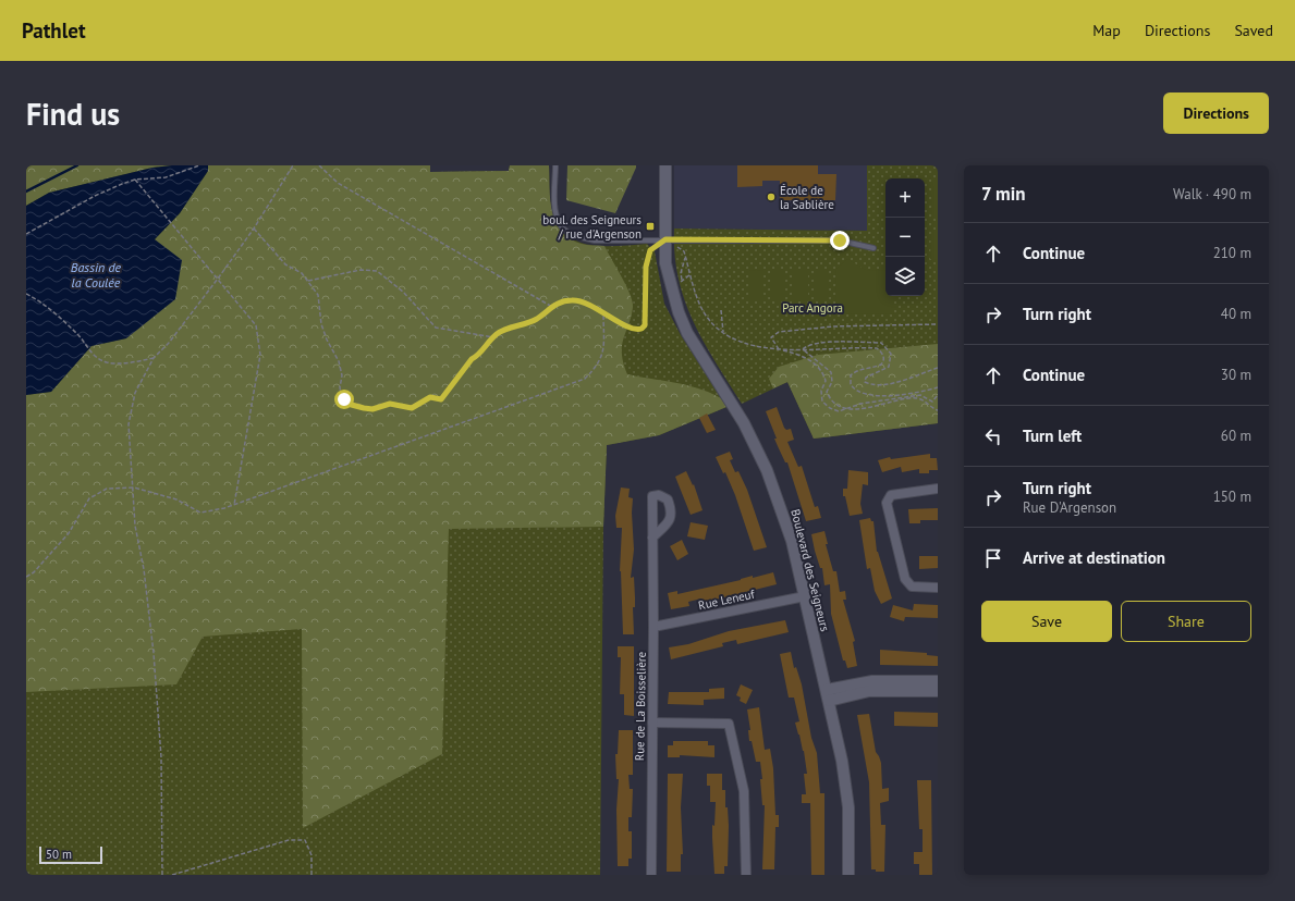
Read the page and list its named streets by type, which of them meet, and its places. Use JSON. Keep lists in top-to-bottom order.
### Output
{
  "streets": {
    "street": ["Boulevard des Seigneurs", "Rue Leneuf", "Rue de La Boisselière"]
  },
  "crossings": [
    ["Boulevard des Seigneurs", "Rue Leneuf"],
    ["Rue Leneuf", "Rue de La Boisselière"]
  ],
  "water": ["Bassin de la Coulée"],
  "parks": ["Parc Angora"],
  "places": {
    "other": ["École de la Sablière"],
    "transit": ["boul. des Seigneurs / rue d'Argenson"]
  },
  "scale_bar": "50 m",
  "page": {
    "header": "Pathlet",
    "nav": ["Map", "Directions", "Saved"],
    "buttons": [
      "Directions",
      ["Save", "Share"]
    ],
    "title": "Find us",
    "heading": ["7 min", "Walk · 490 m"],
    "map_buttons": ["+", "−"],
    "list": [
      ["Continue", "210 m"],
      ["Turn right", "40 m"],
      ["Continue", "30 m"],
      ["Turn left", "60 m"],
      ["Turn right", "Rue D'Argenson", "150 m"],
      "Arrive at destination"
    ],
    "scale": "50 m"
  }
}
